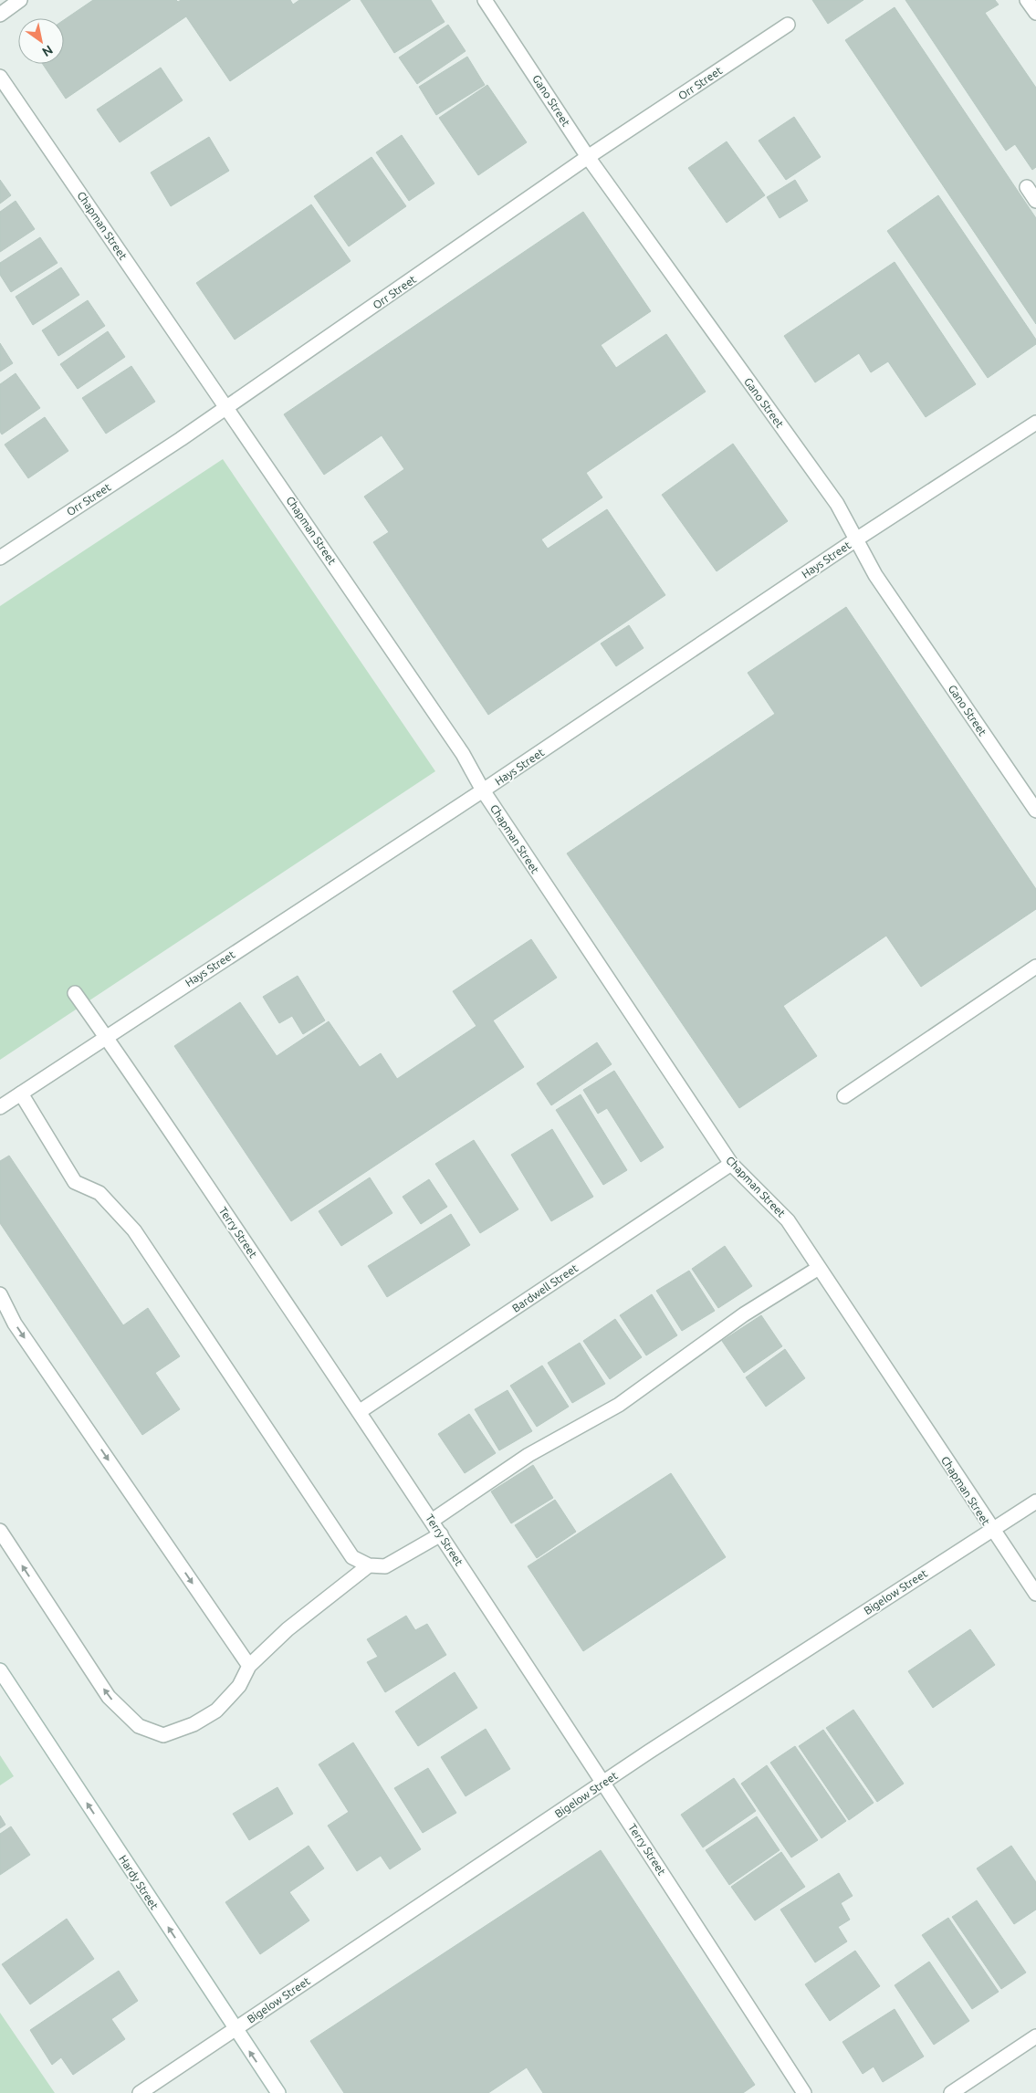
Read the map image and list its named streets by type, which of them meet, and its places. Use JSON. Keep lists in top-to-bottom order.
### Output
{
  "streets": {
    "street": [
      "Orr Street",
      "Gano Street",
      "Chapman Street",
      "Hays Street",
      "Terry Street",
      "Bardwell Street",
      "Bigelow Street",
      "Hardy Street"
    ]
  },
  "crossings": [
    ["Orr Street", "Gano Street"],
    ["Orr Street", "Chapman Street"],
    ["Gano Street", "Hays Street"],
    ["Chapman Street", "Hays Street"],
    ["Chapman Street", "Bardwell Street"],
    ["Chapman Street", "Bigelow Street"],
    ["Hays Street", "Terry Street"],
    ["Terry Street", "Bardwell Street"],
    ["Terry Street", "Bigelow Street"],
    ["Bigelow Street", "Hardy Street"]
  ],
  "one_way": ["Hardy Street"],
  "north": "bottom right"
}
